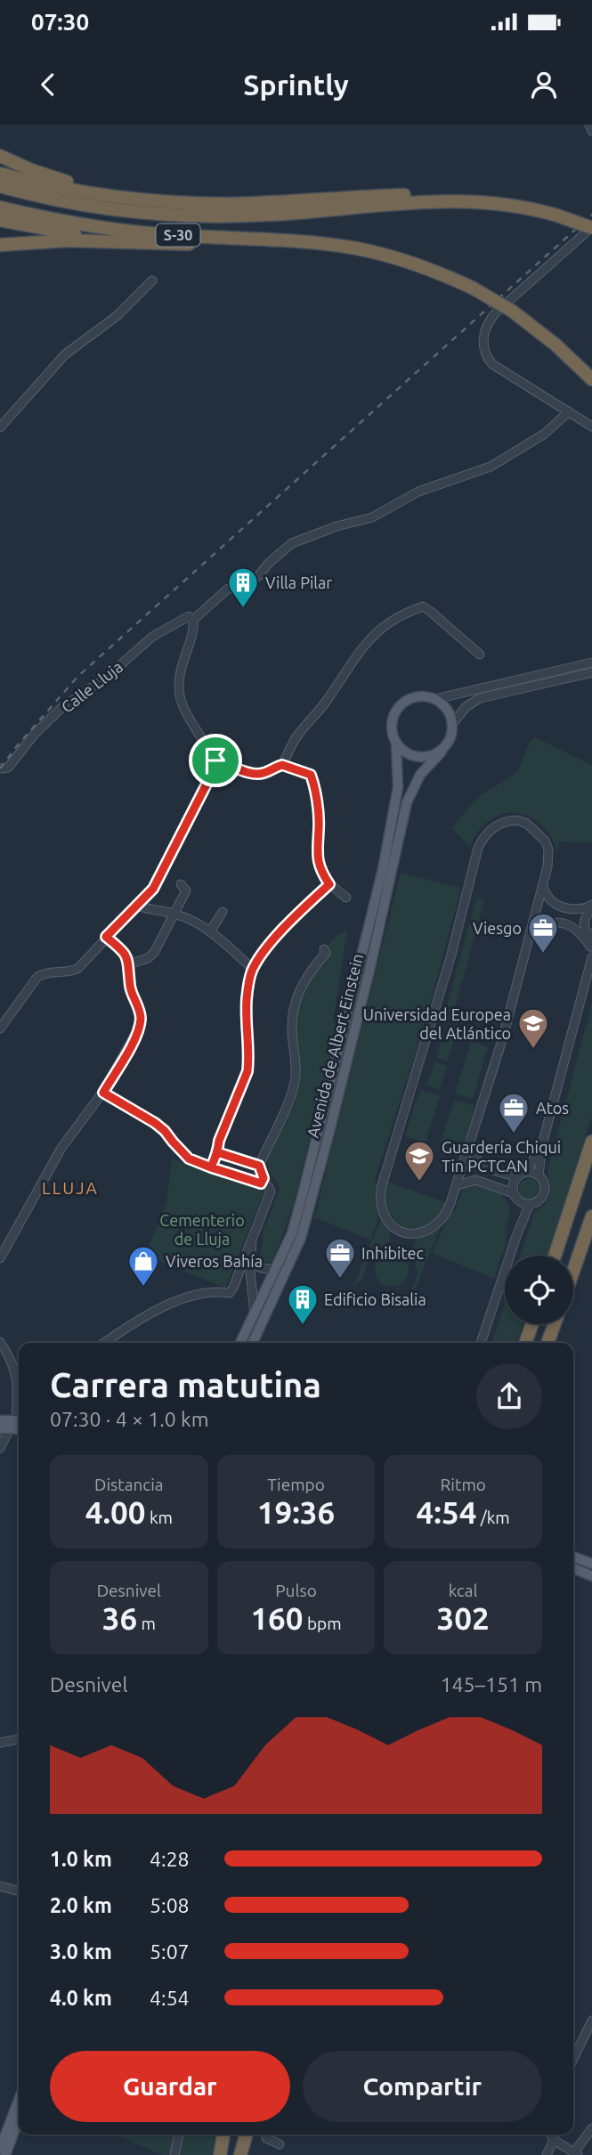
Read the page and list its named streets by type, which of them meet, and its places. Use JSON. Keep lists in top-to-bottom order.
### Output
{
  "streets": {
    "highway": ["S-30"],
    "main road": ["Avenida de Albert Einstein"],
    "street": ["Calle Lluja"]
  },
  "districts": ["LLUJA"],
  "parks": ["Cementerio de Lluja"],
  "places": {
    "building": ["Villa Pilar", "Edificio Bisalia"],
    "office": ["Viesgo", "Atos", "Inhibitec"],
    "school or university": ["Universidad Europea del Atlántico", "Guardería Chiqui Tin PCTCAN"],
    "shop": ["Viveros Bahía"]
  },
  "page": {
    "status": "07:30",
    "header": "Sprintly",
    "heading": ["Carrera matutina", "07:30 · 4 × 1.0 km"],
    "stats": [
      ["Distancia", "4.00 km"],
      ["Tiempo", "19:36"],
      ["Ritmo", "4:54 /km"],
      ["Desnivel", "36 m"],
      ["Pulso", "160 bpm"],
      ["kcal", "302"]
    ],
    "chart": ["Desnivel", "145–151 m"],
    "list": [
      {
        "name": "1.0 km",
        "note": "4:28"
      },
      {
        "name": "2.0 km",
        "note": "5:08"
      },
      {
        "name": "3.0 km",
        "note": "5:07"
      },
      {
        "name": "4.0 km",
        "note": "4:54"
      }
    ],
    "buttons": ["Guardar", "Compartir"]
  }
}
